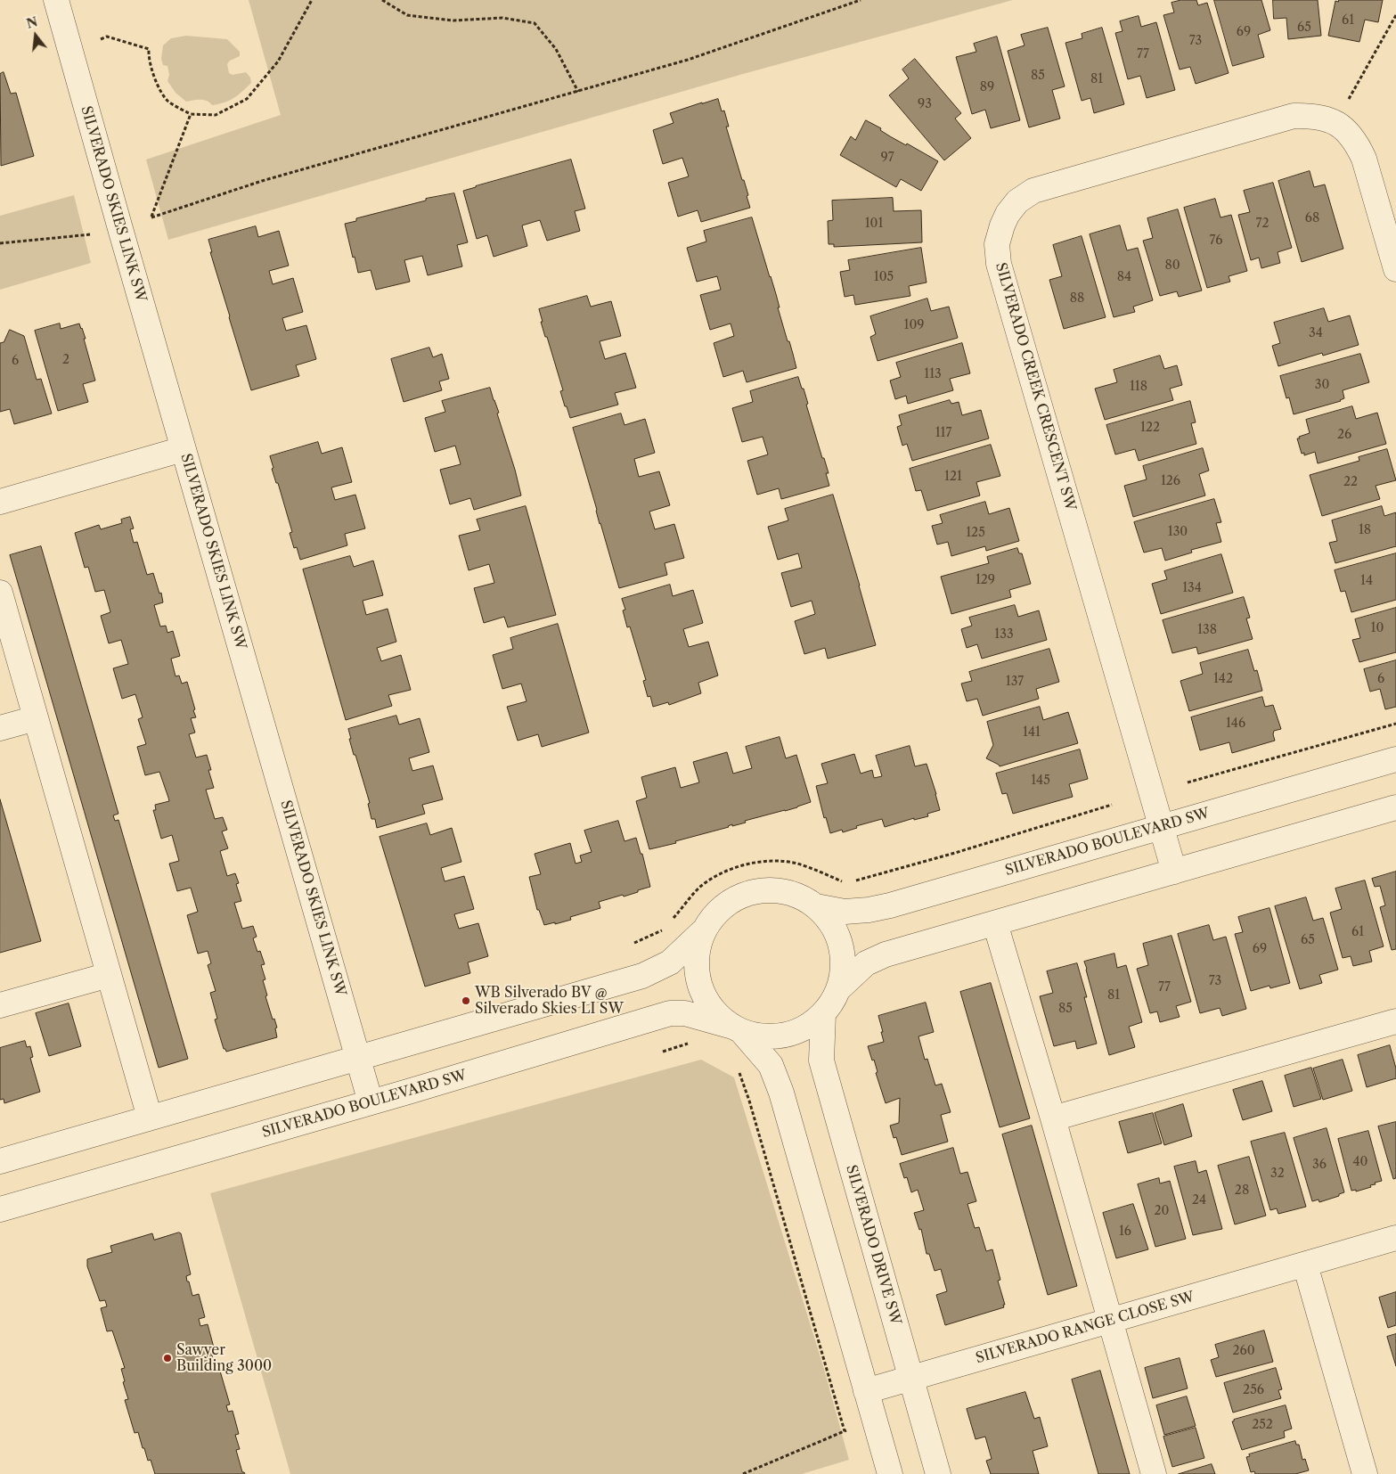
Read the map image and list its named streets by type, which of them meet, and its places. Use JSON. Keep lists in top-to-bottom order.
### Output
{
  "streets": {
    "street": [
      "SILVERADO SKIES LINK SW",
      "SILVERADO CREEK CRESCENT SW",
      "SILVERADO BOULEVARD SW",
      "SILVERADO DRIVE SW",
      "SILVERADO RANGE CLOSE SW"
    ]
  },
  "crossings": [
    ["SILVERADO SKIES LINK SW", "SILVERADO BOULEVARD SW"],
    ["SILVERADO CREEK CRESCENT SW", "SILVERADO BOULEVARD SW"],
    ["SILVERADO BOULEVARD SW", "SILVERADO DRIVE SW"],
    ["SILVERADO DRIVE SW", "SILVERADO RANGE CLOSE SW"]
  ],
  "places": ["WB Silverado BV @ Silverado Skies LI SW", "Sawyer Building 3000"],
  "house_numbers": [
    "61",
    "65",
    "69",
    "73",
    "77",
    "85",
    "81",
    "89",
    "93",
    "97",
    "68",
    "101",
    "72",
    "76",
    "80",
    "105",
    "84",
    "88",
    "109",
    "34",
    "2",
    "6",
    "113",
    "30",
    "118",
    "122",
    "117",
    "26",
    "121",
    "126",
    "22",
    "18",
    "130",
    "125",
    "129",
    "14",
    "134",
    "10",
    "138",
    "133",
    "142",
    "6",
    "137",
    "146",
    "141",
    "145",
    "61",
    "65",
    "69",
    "73",
    "77",
    "81",
    "85",
    "40",
    "36",
    "32",
    "28",
    "24",
    "20",
    "16",
    "260",
    "256",
    "252"
  ],
  "north": "top"
}
